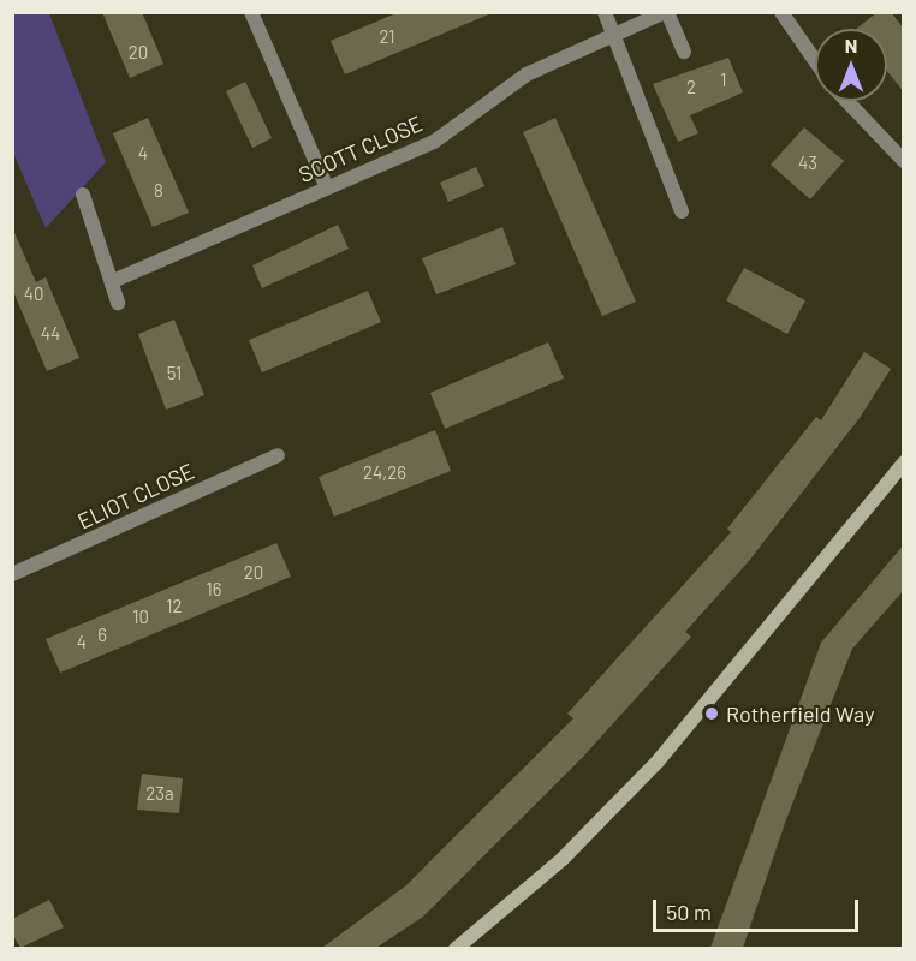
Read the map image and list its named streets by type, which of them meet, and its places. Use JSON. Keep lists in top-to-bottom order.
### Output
{
  "streets": {
    "street": ["SCOTT CLOSE", "ELIOT CLOSE"]
  },
  "places": ["Rotherfield Way"],
  "house_numbers": [
    "21",
    "20",
    "1",
    "2",
    "4",
    "43",
    "8",
    "40",
    "44",
    "51",
    "24,26",
    "20",
    "16",
    "12",
    "10",
    "6",
    "4",
    "23a"
  ],
  "scale_bar": "50 m",
  "north": "top"
}
